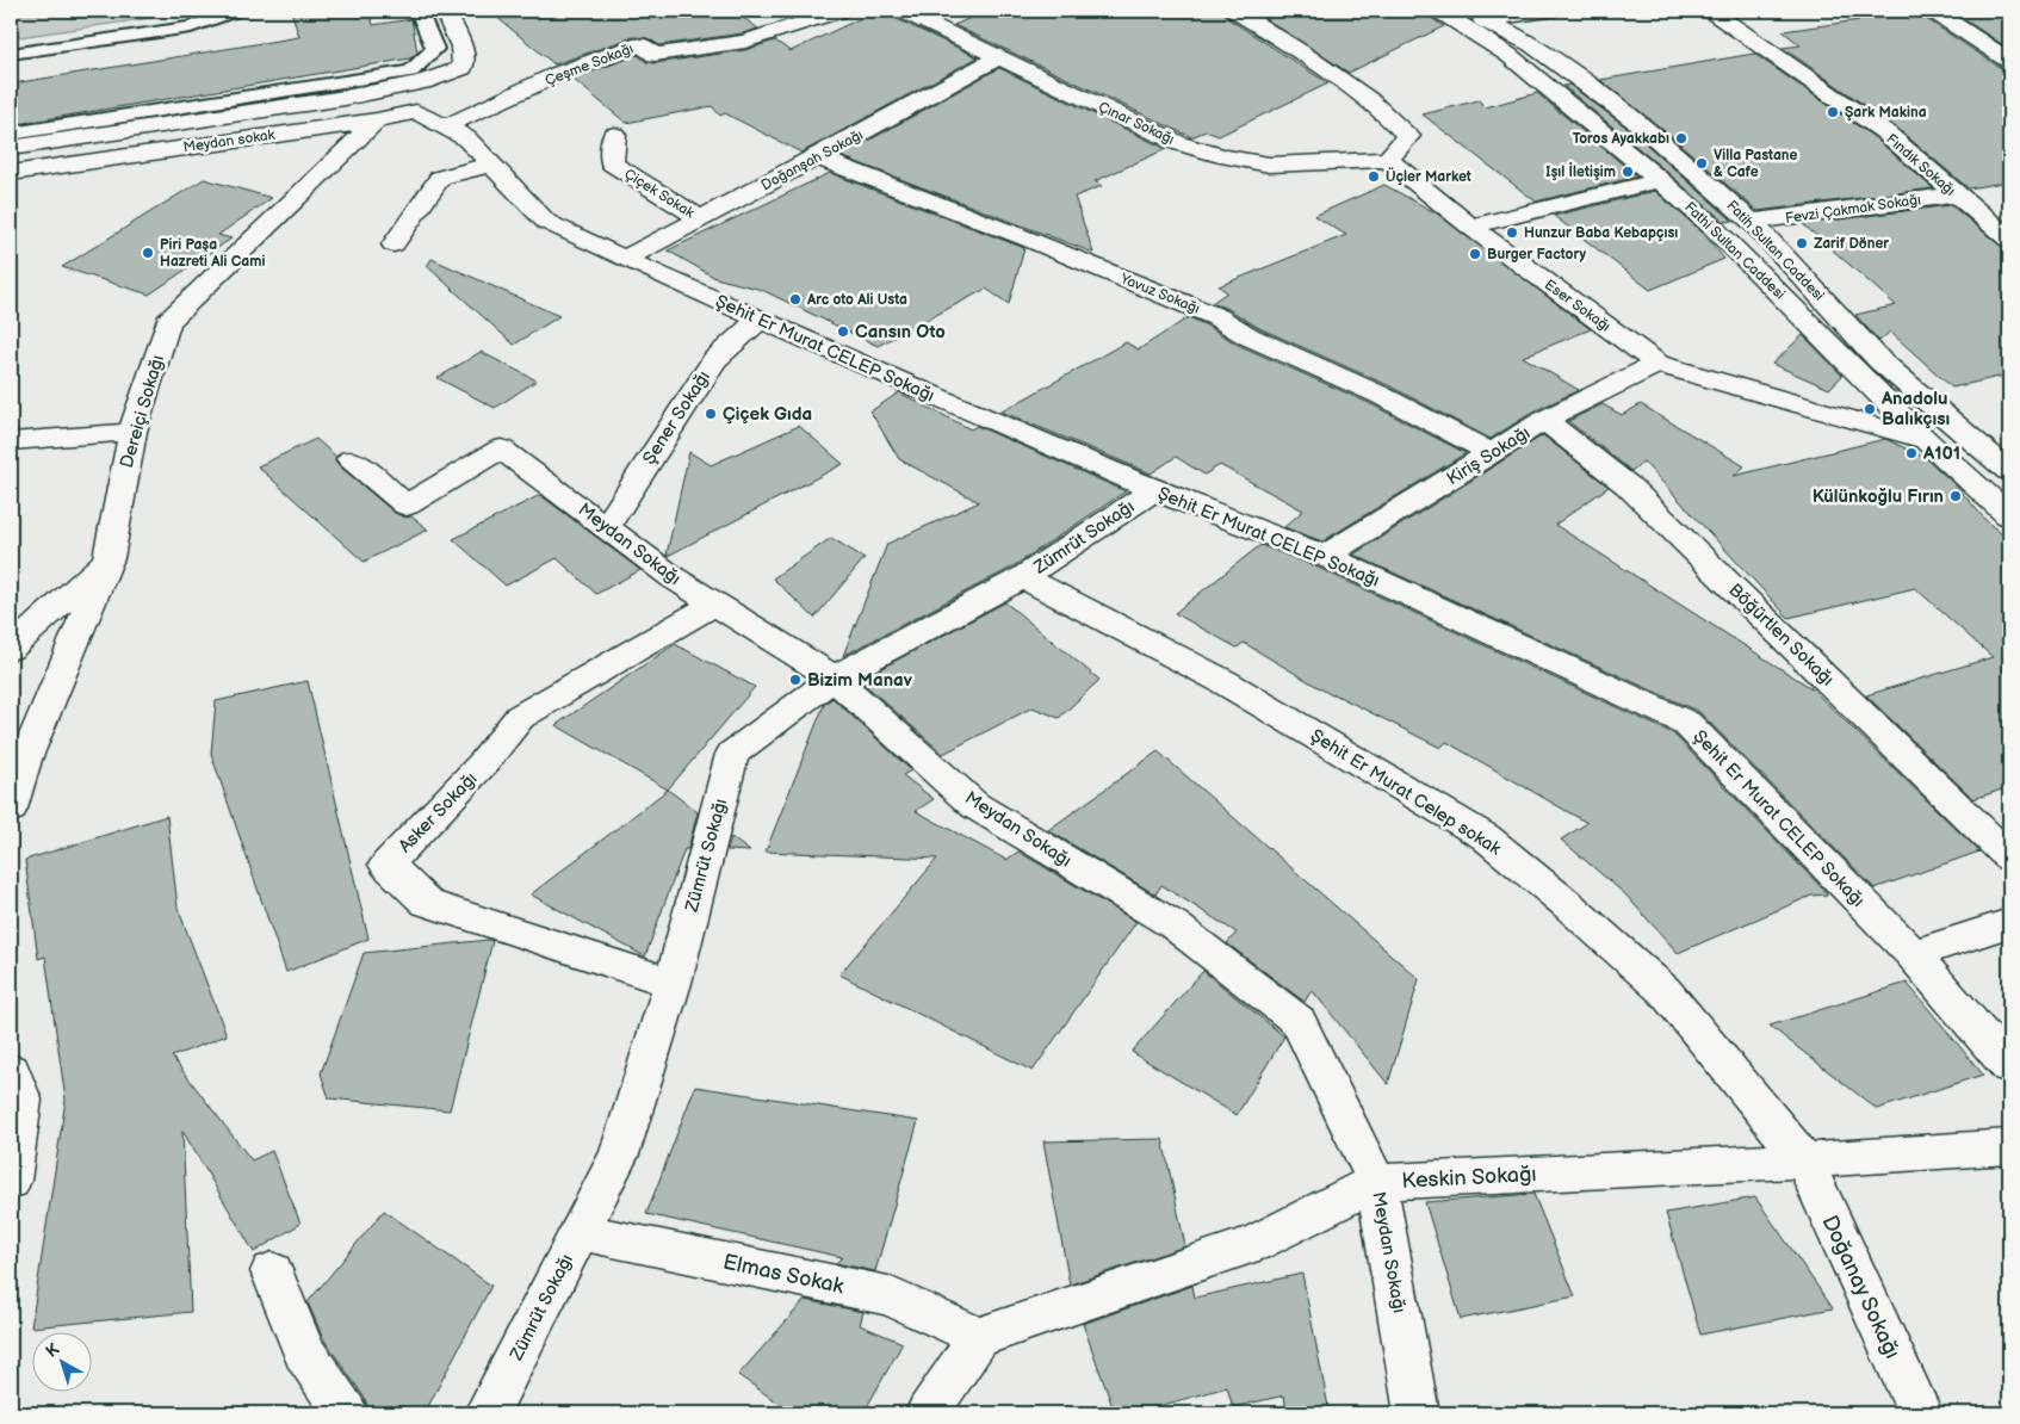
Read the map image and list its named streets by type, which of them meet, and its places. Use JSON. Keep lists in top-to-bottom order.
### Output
{
  "streets": {
    "street": [
      "Çeşme Sokağı",
      "Çınar Sokağı",
      "Meydan sokak",
      "Doğanşah Sokağı",
      "Fındık Sokağı",
      "Çiçek Sokak",
      "Fevzi Çakmak Sokağı",
      "Fathi Sultan Caddesi",
      "Fatih Sultan Caddesi",
      "Yavuz Sokağı",
      "Eser Sokağı",
      "Şehit Er Murat CELEP Sokağı",
      "Dereiçi Sokağı",
      "Şener Sokağı",
      "Kiriş Sokağı",
      "Zümrüt Sokağı",
      "Meydan Sokağı",
      "Böğürtlen Sokağı",
      "Şehit Er Murat Celep sokak",
      "Asker Sokağı",
      "Keskin Sokağı",
      "Elmas Sokak",
      "Doğanay Sokağı"
    ]
  },
  "crossings": [
    ["Çeşme Sokağı", "Meydan sokak"],
    ["Çeşme Sokağı", "Şehit Er Murat CELEP Sokağı"],
    ["Çınar Sokağı", "Doğanşah Sokağı"],
    ["Çınar Sokağı", "Eser Sokağı"],
    ["Meydan sokak", "Şehit Er Murat CELEP Sokağı"],
    ["Meydan sokak", "Dereiçi Sokağı"],
    ["Doğanşah Sokağı", "Çiçek Sokak"],
    ["Doğanşah Sokağı", "Yavuz Sokağı"],
    ["Doğanşah Sokağı", "Şehit Er Murat CELEP Sokağı"],
    ["Fındık Sokağı", "Fevzi Çakmak Sokağı"],
    ["Fevzi Çakmak Sokağı", "Fatih Sultan Caddesi"],
    ["Fathi Sultan Caddesi", "Eser Sokağı"],
    ["Yavuz Sokağı", "Kiriş Sokağı"],
    ["Eser Sokağı", "Kiriş Sokağı"],
    ["Şehit Er Murat CELEP Sokağı", "Şener Sokağı"],
    ["Şehit Er Murat CELEP Sokağı", "Kiriş Sokağı"],
    ["Şehit Er Murat CELEP Sokağı", "Zümrüt Sokağı"],
    ["Şener Sokağı", "Meydan Sokağı"],
    ["Kiriş Sokağı", "Böğürtlen Sokağı"],
    ["Zümrüt Sokağı", "Meydan Sokağı"],
    ["Zümrüt Sokağı", "Şehit Er Murat Celep sokak"],
    ["Zümrüt Sokağı", "Asker Sokağı"],
    ["Zümrüt Sokağı", "Elmas Sokak"],
    ["Meydan Sokağı", "Asker Sokağı"],
    ["Meydan Sokağı", "Keskin Sokağı"],
    ["Şehit Er Murat Celep sokak", "Keskin Sokağı"],
    ["Şehit Er Murat Celep sokak", "Doğanay Sokağı"],
    ["Keskin Sokağı", "Elmas Sokak"],
    ["Keskin Sokağı", "Doğanay Sokağı"]
  ],
  "places": [
    "Şark Makina",
    "Toros Ayakkabı",
    "Villa Pastane & Cafe",
    "Işıl İletişim",
    "Üçler Market",
    "Hunzur Baba Kebapçısı",
    "Zarif Döner",
    "Piri Paşa Hazreti Ali Cami",
    "Burger Factory",
    "Arc oto Ali Usta",
    "Cansın Oto",
    "Anadolu Balıkçısı",
    "Çiçek Gıda",
    "A101",
    "Külünkoğlu Fırın",
    "Bizim Manav"
  ],
  "north": "top left"
}
